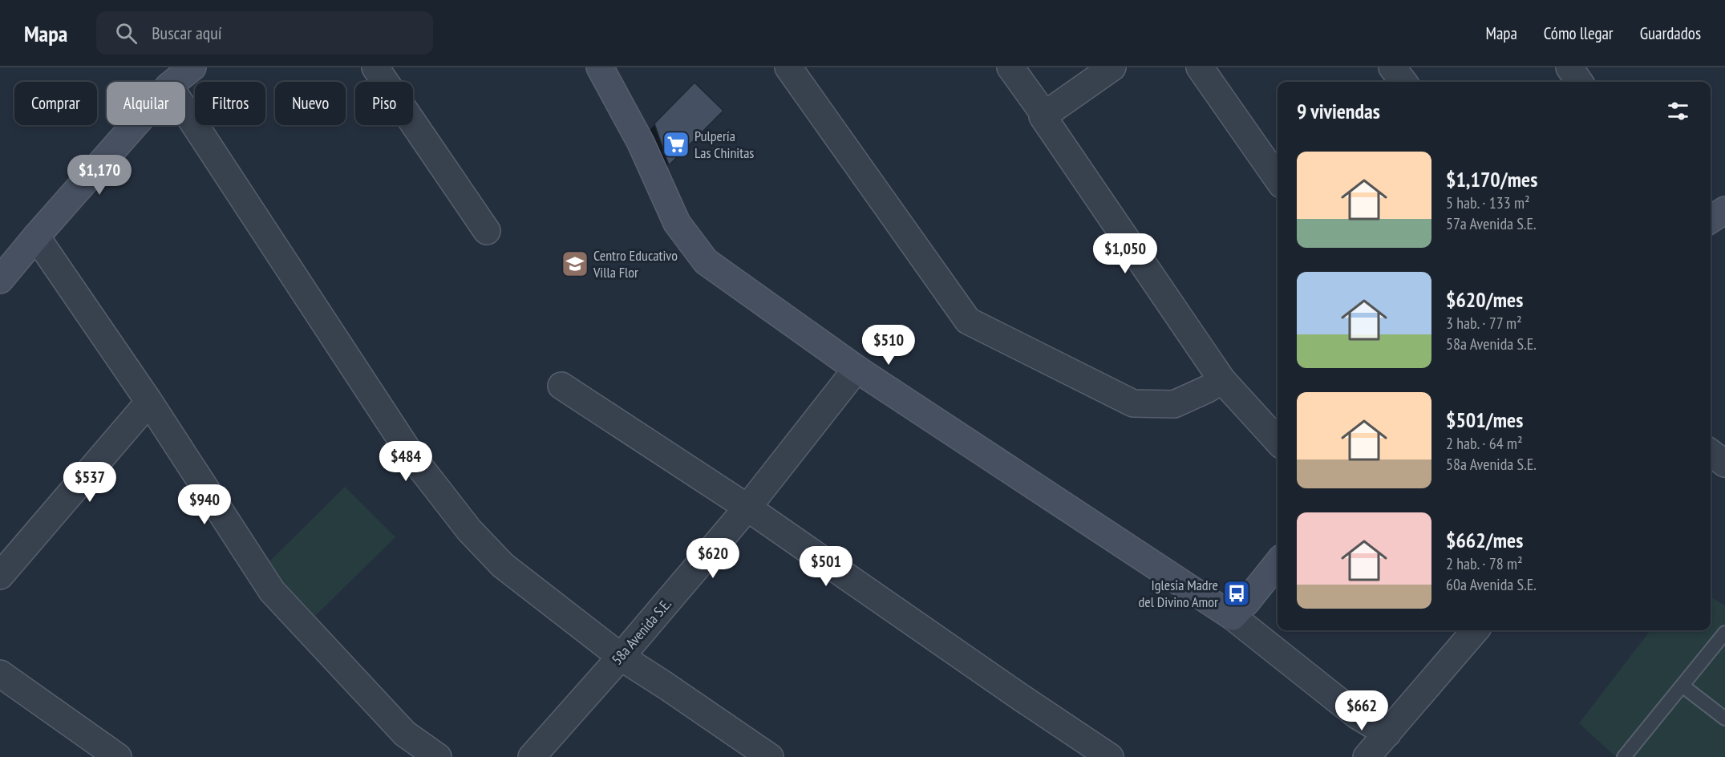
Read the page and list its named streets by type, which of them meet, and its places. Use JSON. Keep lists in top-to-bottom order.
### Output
{
  "streets": {
    "street": ["58a Avenida S.E."]
  },
  "places": {
    "supermarket": ["Pulpería Las Chinitas"],
    "school or university": ["Centro Educativo Villa Flor"],
    "bus stop": ["Iglesia Madre del Divino Amor"]
  },
  "page": {
    "header": "Mapa",
    "search": "Buscar aquí",
    "nav": ["Mapa", "Cómo llegar", "Guardados"],
    "chip": [
      "Comprar",
      "Alquilar",
      "Filtros",
      "Nuevo",
      "Piso"
    ],
    "heading": "9 viviendas",
    "list": [
      {
        "name": "$1,170/mes",
        "note": "5 hab. · 133 m² · 57a Avenida S.E."
      },
      {
        "name": "$620/mes",
        "note": "3 hab. · 77 m² · 58a Avenida S.E."
      },
      {
        "name": "$501/mes",
        "note": "2 hab. · 64 m² · 58a Avenida S.E."
      },
      {
        "name": "$662/mes",
        "note": "2 hab. · 78 m² · 60a Avenida S.E."
      }
    ],
    "price": [
      "$1,170",
      "$1,050",
      "$510",
      "$484",
      "$537",
      "$940",
      "$620",
      "$501",
      "$662"
    ]
  }
}
